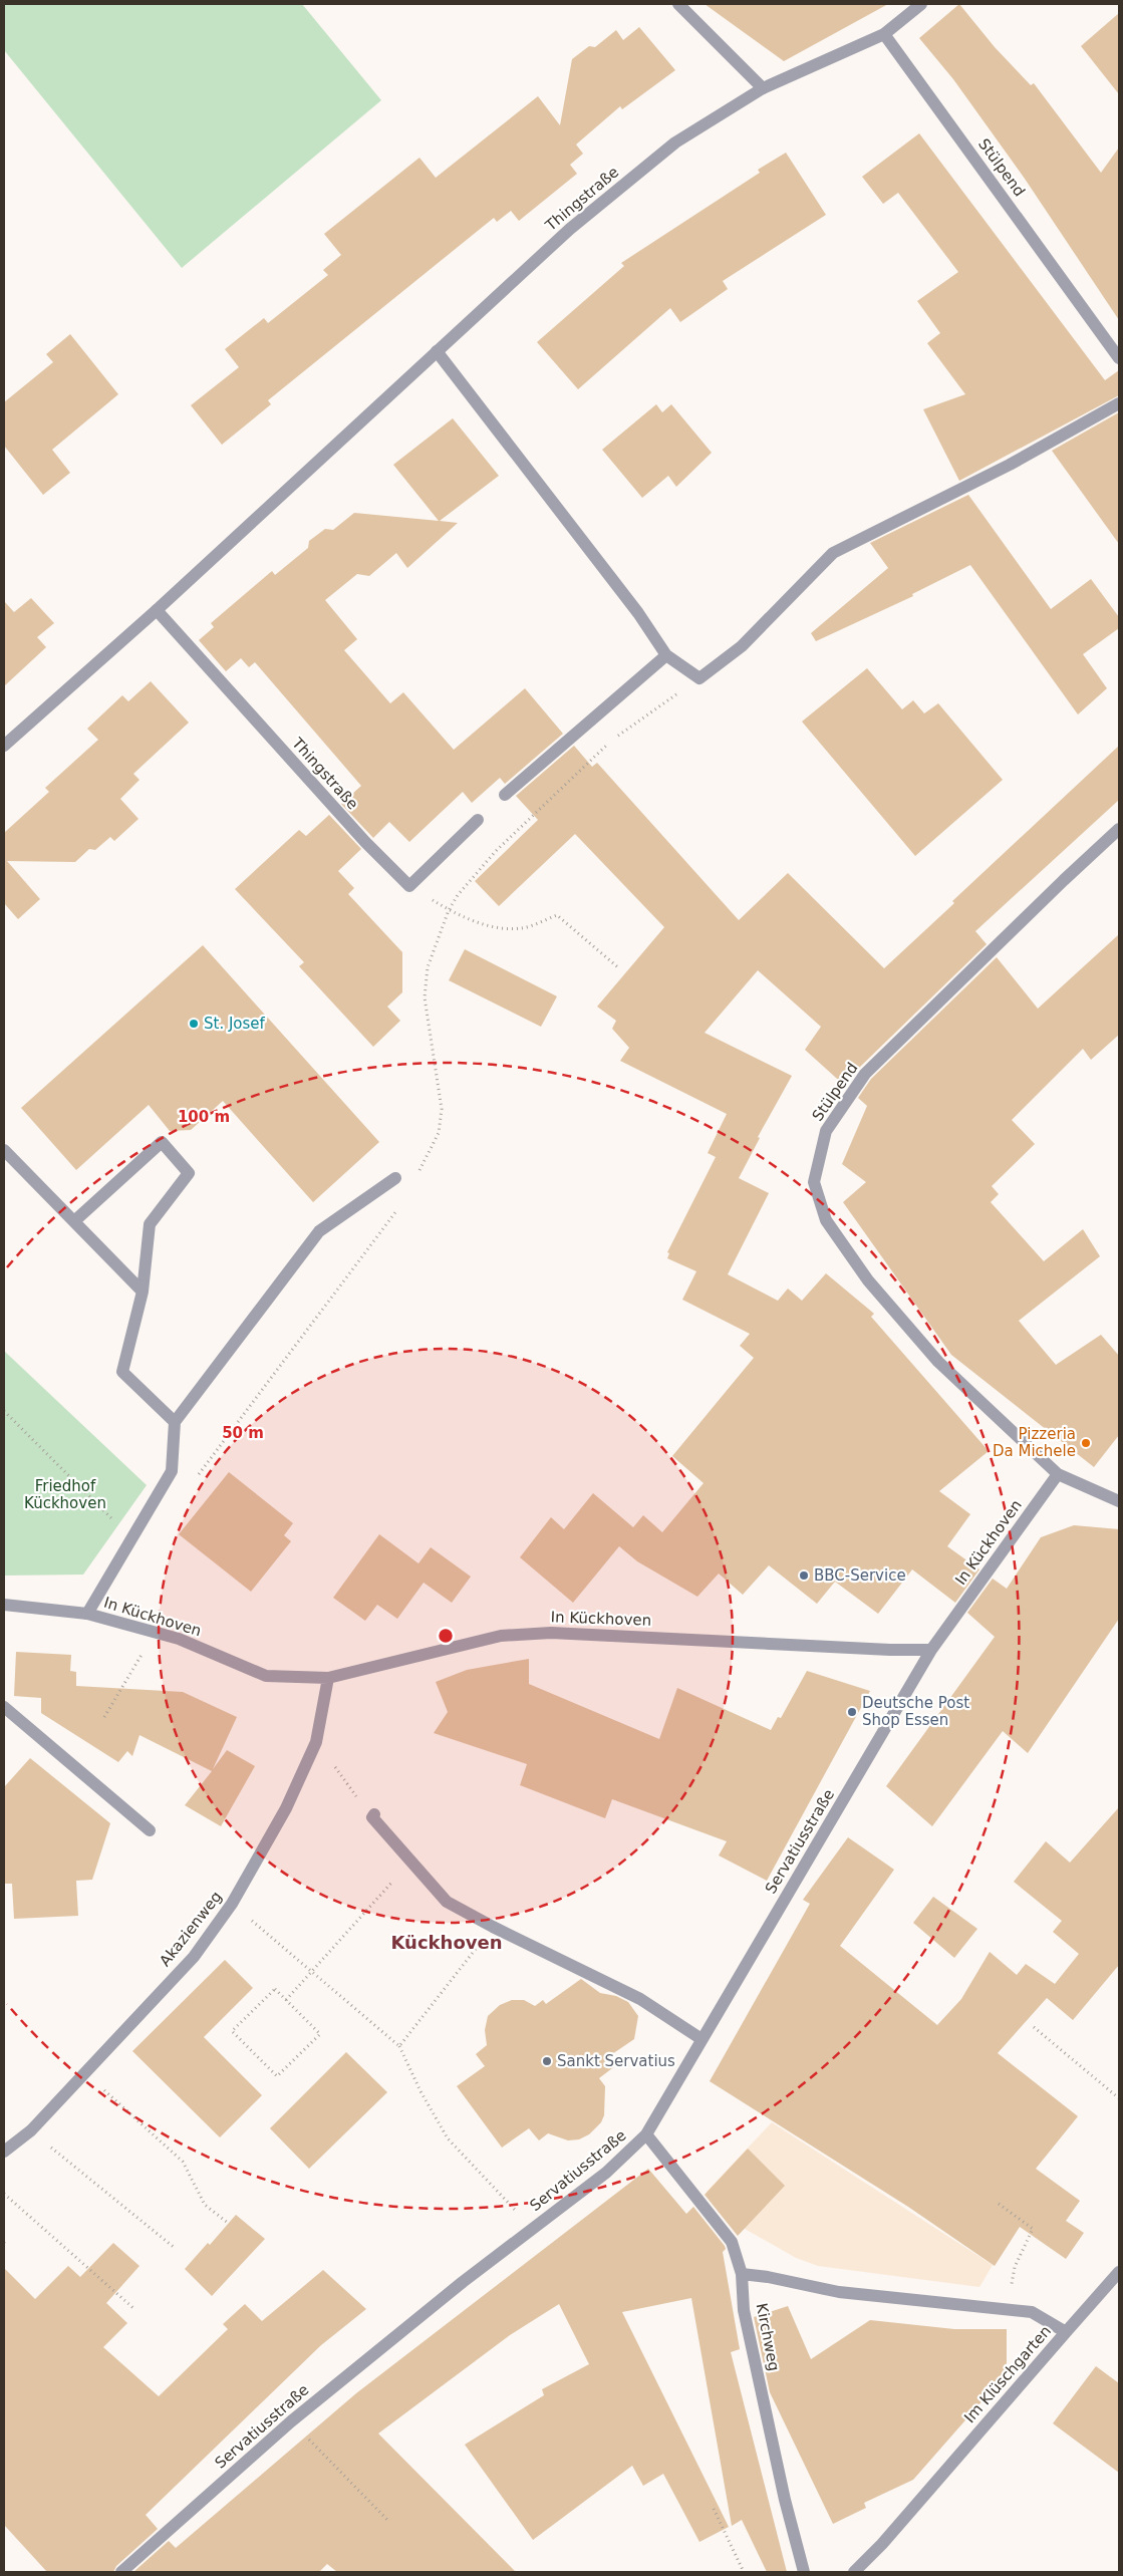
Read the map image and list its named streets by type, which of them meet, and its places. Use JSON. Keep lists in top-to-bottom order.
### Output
{
  "streets": {
    "street": [
      "Stülpend",
      "Thingstraße",
      "In Kückhoven",
      "Servatiusstraße",
      "Akazienweg",
      "Kirchweg",
      "Im Klüschgarten"
    ]
  },
  "crossings": [
    ["Stülpend", "Thingstraße"],
    ["Stülpend", "In Kückhoven"],
    ["In Kückhoven", "Servatiusstraße"],
    ["In Kückhoven", "Akazienweg"],
    ["Servatiusstraße", "Kirchweg"],
    ["Kirchweg", "Im Klüschgarten"]
  ],
  "districts": ["Kückhoven"],
  "parks": ["Friedhof Kückhoven"],
  "places": [
    "St. Josef",
    "Pizzeria Da Michele",
    "BBC-Service",
    "Deutsche Post Shop Essen",
    "Sankt Servatius"
  ],
  "rings": ["100 m", "50 m"]
}
